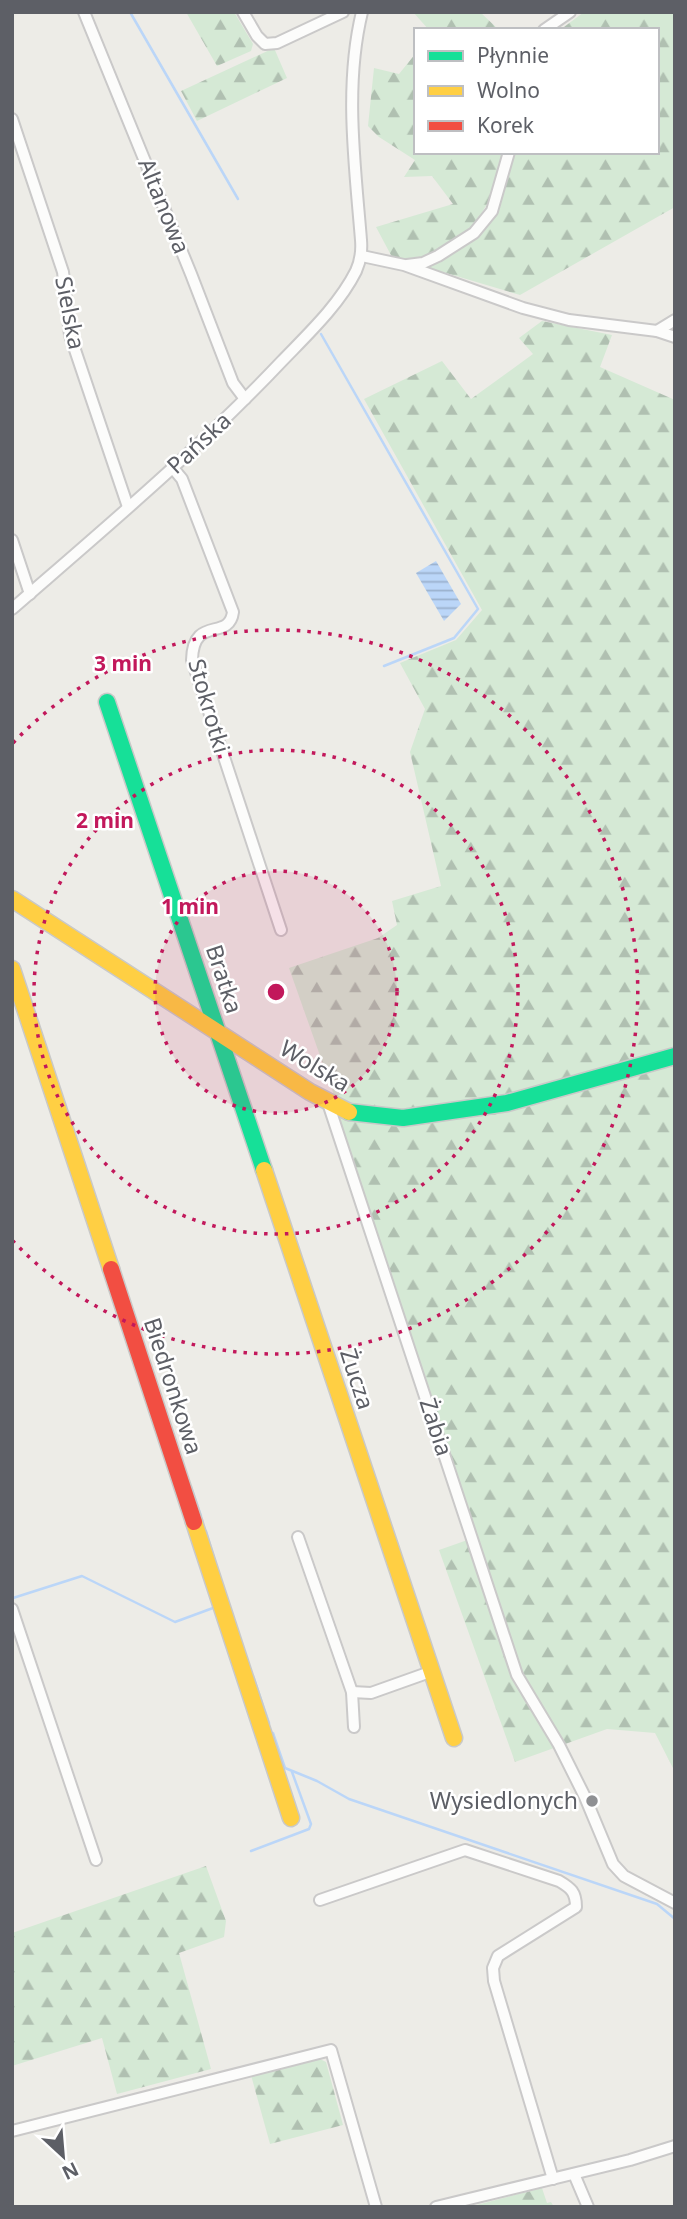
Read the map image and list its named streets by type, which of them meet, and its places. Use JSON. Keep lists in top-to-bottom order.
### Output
{
  "streets": {
    "street": [
      "Altanowa",
      "Sielska",
      "Pańska",
      "Stokrotki",
      "Bratka",
      "Wolska",
      "Żucza",
      "Biedronkowa",
      "Żabia"
    ]
  },
  "crossings": [
    ["Altanowa", "Pańska"],
    ["Sielska", "Pańska"],
    ["Pańska", "Stokrotki"],
    ["Bratka", "Wolska"],
    ["Bratka", "Żucza"],
    ["Wolska", "Żucza"],
    ["Wolska", "Żabia"]
  ],
  "places": ["Wysiedlonych"],
  "legend": ["Płynnie", "Wolno", "Korek"],
  "north": "bottom right",
  "rings": ["3 min", "2 min", "1 min"]
}
